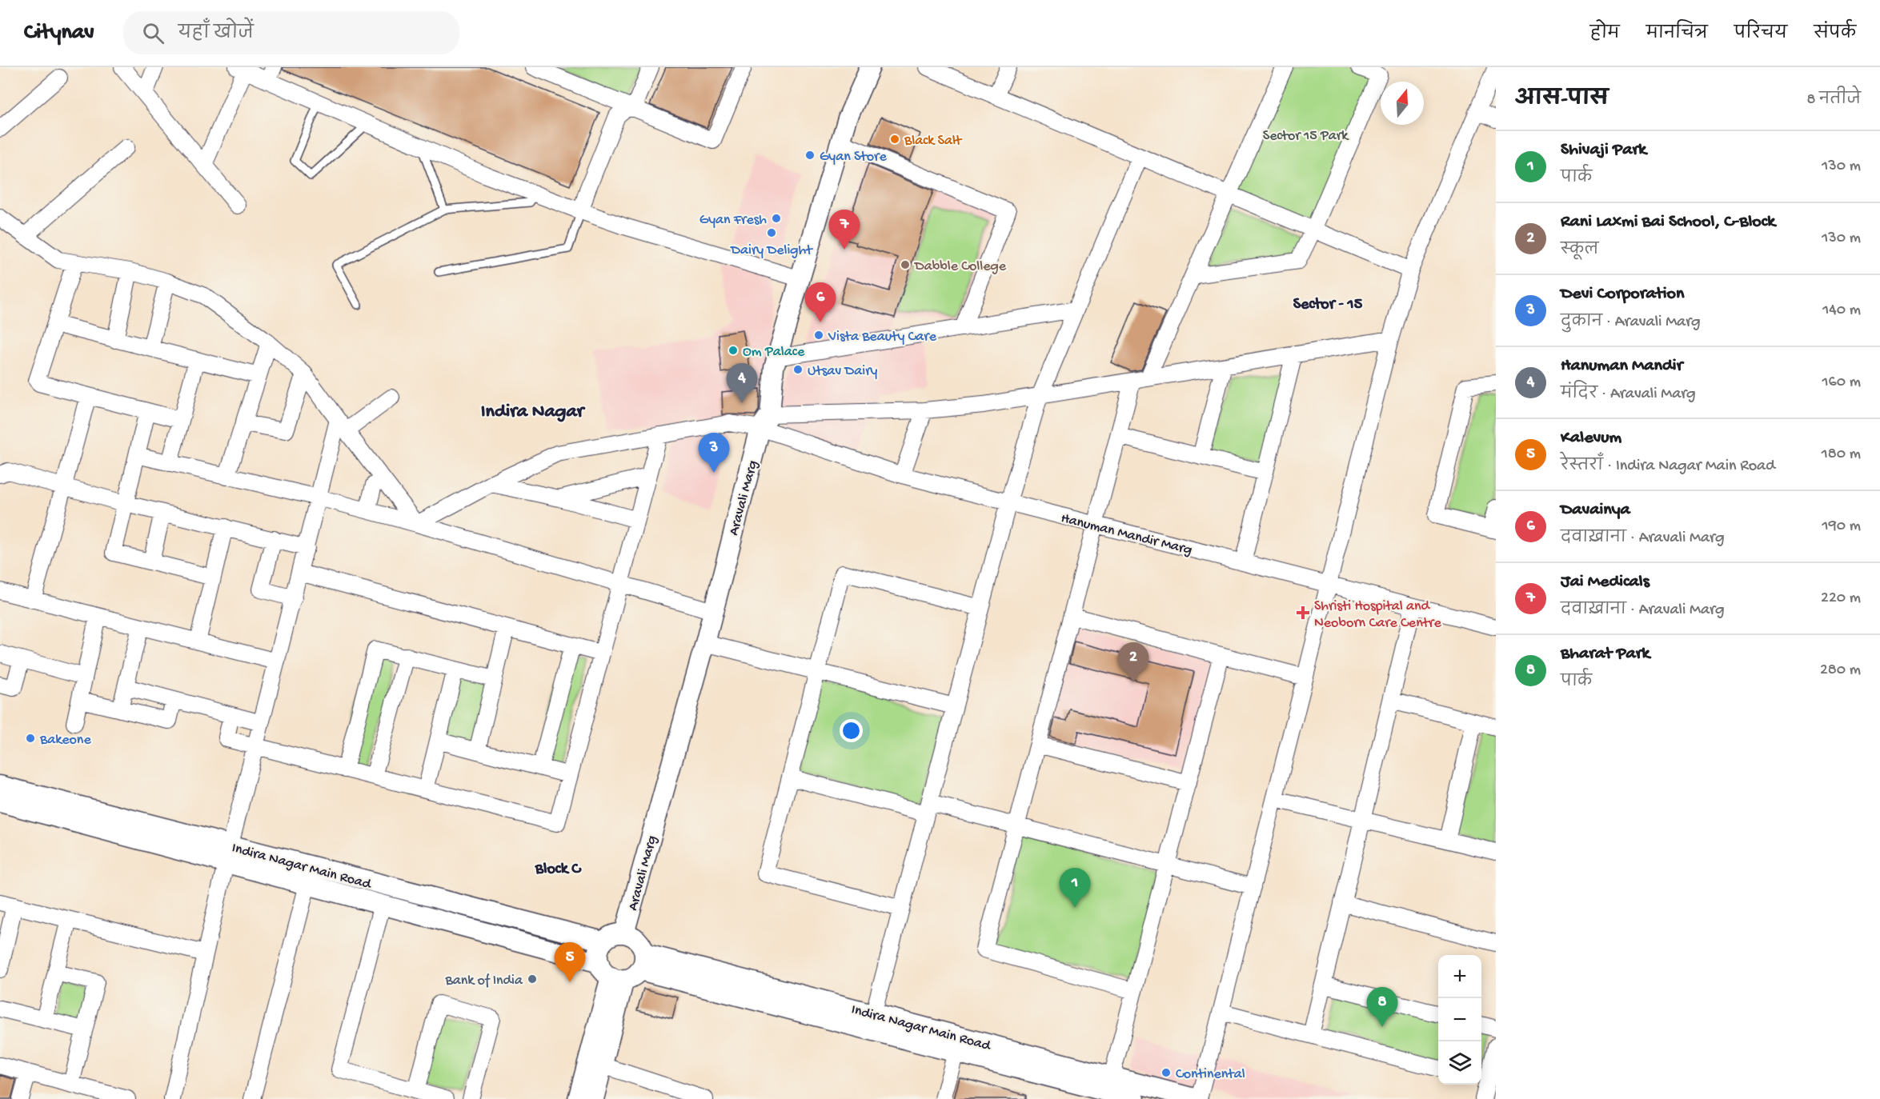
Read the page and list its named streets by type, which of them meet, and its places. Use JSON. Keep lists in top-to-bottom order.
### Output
{
  "streets": {
    "street": ["Aravali Marg", "Hanuman Mandir Marg", "Indira Nagar Main Road"]
  },
  "crossings": [
    ["Aravali Marg", "Hanuman Mandir Marg"]
  ],
  "districts": ["Sector - 15", "Indira Nagar", "Block C"],
  "parks": ["Sector 15 Park"],
  "places": {
    "other": [
      "Black Salt",
      "Gyan Store",
      "Gyan Fresh",
      "Dairy Delight",
      "Dabble College",
      "Vista Beauty Care",
      "Om Palace",
      "Utsav Dairy",
      "Bakeone",
      "Bank of India",
      "Continental"
    ],
    "health": ["Shristi Hospital and Neoborn Care Centre"]
  },
  "north": "top",
  "page": {
    "header": "Citynav",
    "search": "यहाँ खोजें",
    "nav": [
      "होम",
      "मानचित्र",
      "परिचय",
      "संपर्क"
    ],
    "heading": ["आस-पास", "8 नतीजे"],
    "list": [
      {
        "mark": "1",
        "name": "Shivaji Park",
        "note": "पार्क",
        "value": "130 m"
      },
      {
        "mark": "2",
        "name": "Rani Laxmi Bai School, C-Block",
        "note": "स्कूल",
        "value": "130 m"
      },
      {
        "mark": "3",
        "name": "Devi Corporation",
        "note": "दुकान · Aravali Marg",
        "value": "140 m"
      },
      {
        "mark": "4",
        "name": "Hanuman Mandir",
        "note": "मंदिर · Aravali Marg",
        "value": "160 m"
      },
      {
        "mark": "5",
        "name": "Kalevum",
        "note": "रेस्तराँ · Indira Nagar Main Road",
        "value": "180 m"
      },
      {
        "mark": "6",
        "name": "Davainya",
        "note": "दवाख़ाना · Aravali Marg",
        "value": "190 m"
      },
      {
        "mark": "7",
        "name": "Jai Medicals",
        "note": "दवाख़ाना · Aravali Marg",
        "value": "220 m"
      },
      {
        "mark": "8",
        "name": "Bharat Park",
        "note": "पार्क",
        "value": "280 m"
      }
    ],
    "pins": [
      "7",
      "6",
      "4",
      "3",
      "2",
      "1",
      "5",
      "8"
    ],
    "map_buttons": ["+", "−"]
  }
}
